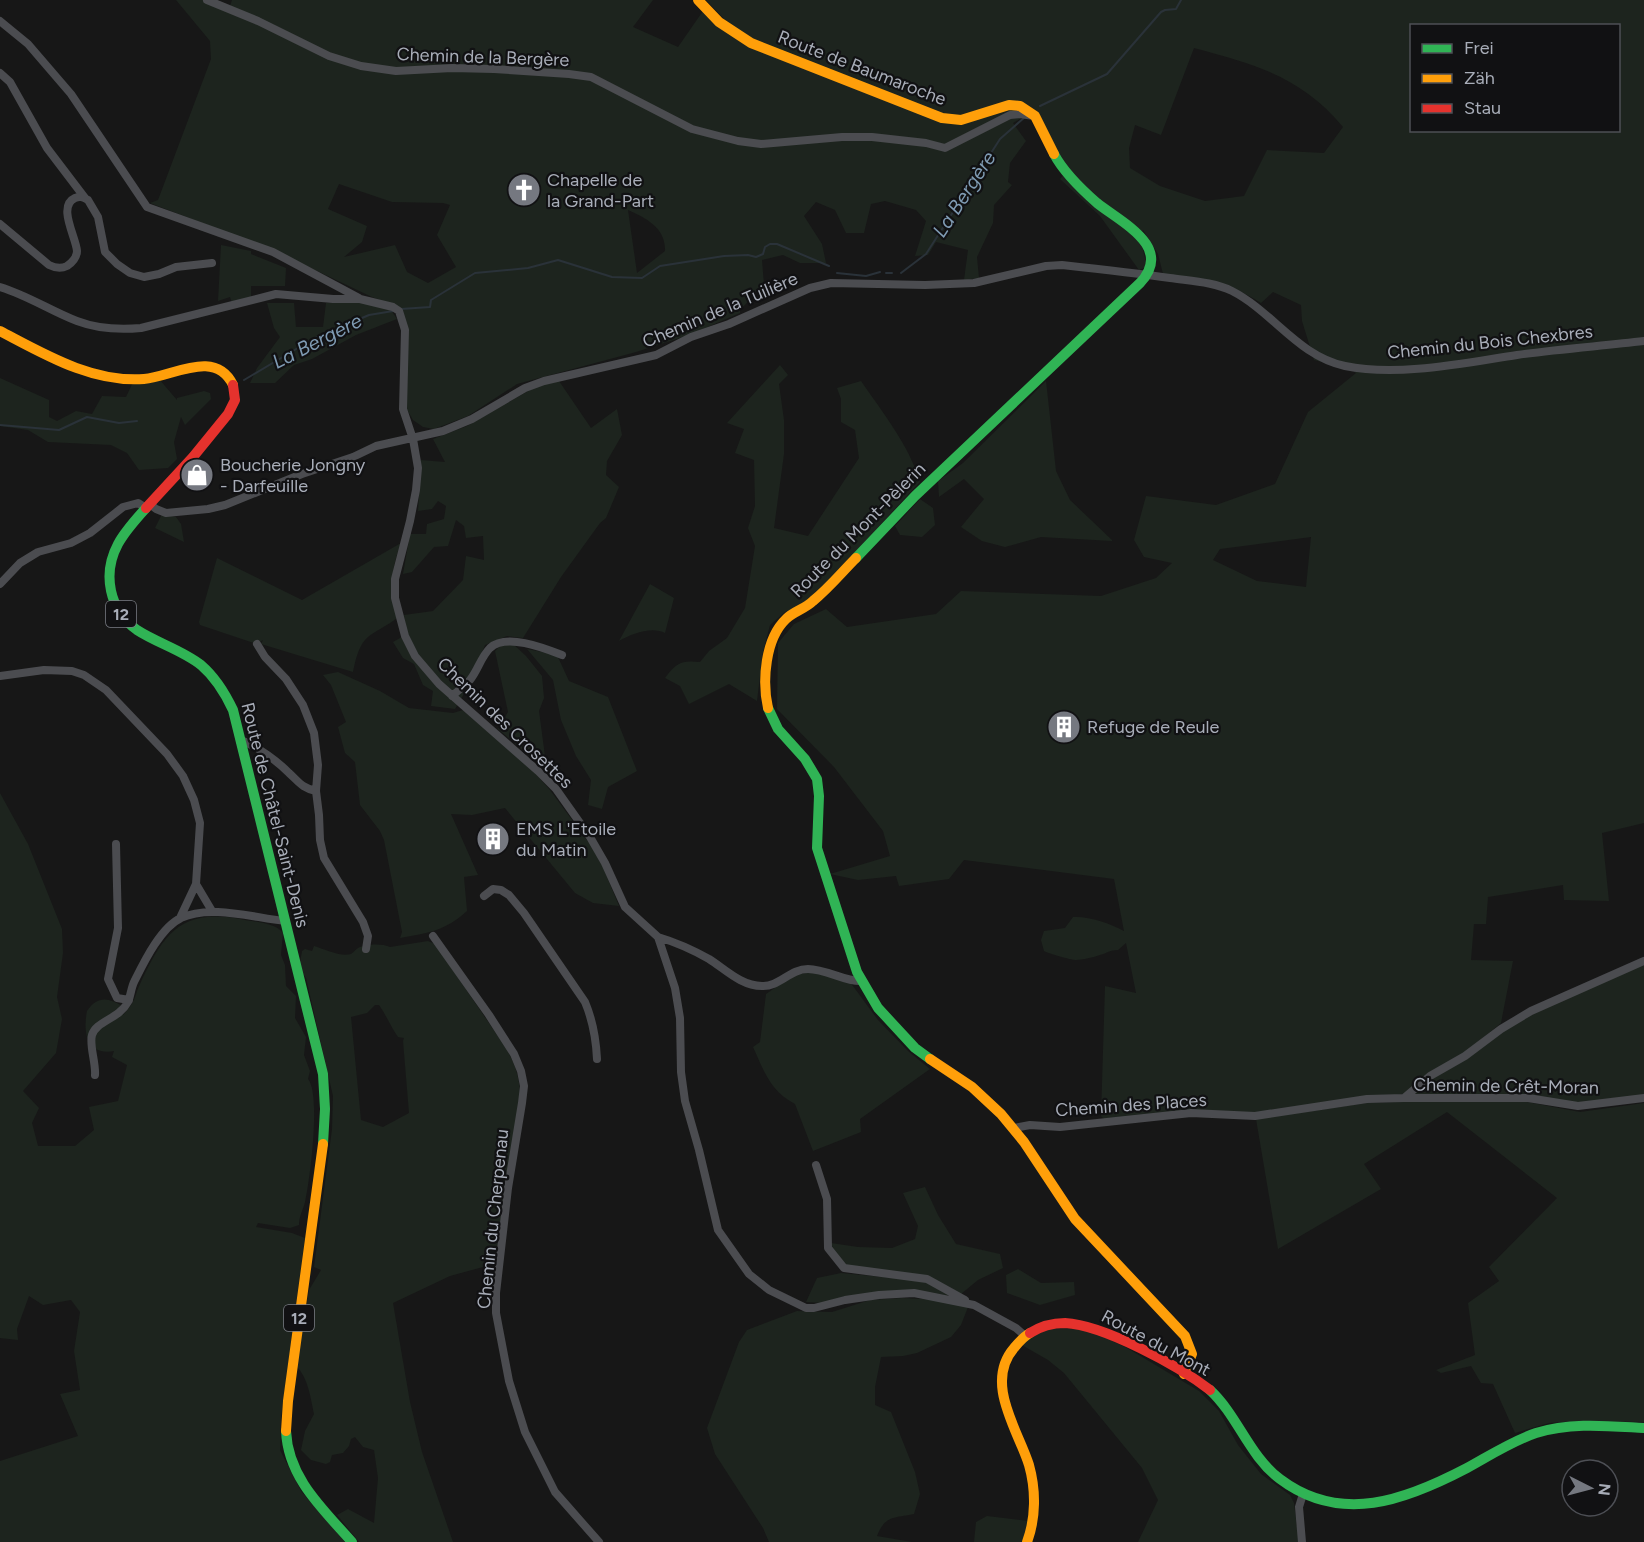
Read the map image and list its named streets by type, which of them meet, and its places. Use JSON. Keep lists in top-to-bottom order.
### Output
{
  "streets": {
    "main road": [
      "Route de Baumaroche",
      "Route du Mont-Pèlerin",
      "12",
      "Route de Châtel-Saint-Denis",
      "Route du Mont"
    ],
    "street": [
      "Chemin de la Bergère",
      "Chemin de la Tuilière",
      "Chemin du Bois Chexbres",
      "Chemin des Crosettes",
      "Chemin de Crêt-Moran",
      "Chemin des Places",
      "Chemin du Cherpenau"
    ]
  },
  "crossings": [
    ["Chemin de la Bergère", "Route de Baumaroche"],
    ["Chemin de la Tuilière", "Chemin du Bois Chexbres"],
    ["Chemin de la Tuilière", "Route du Mont-Pèlerin"],
    ["Chemin de la Tuilière", "Chemin des Crosettes"],
    ["Chemin de la Tuilière", "Route de Châtel-Saint-Denis"],
    ["Chemin du Bois Chexbres", "Route du Mont-Pèlerin"],
    ["Route du Mont-Pèlerin", "Chemin des Places"],
    ["Route du Mont-Pèlerin", "Route du Mont"],
    ["Chemin des Crosettes", "Route du Mont"],
    ["Chemin de Crêt-Moran", "Chemin des Places"]
  ],
  "water": ["La Bergère"],
  "places": {
    "church": ["Chapelle de la Grand-Part"],
    "shop": ["Boucherie Jongny - Darfeuille"],
    "building": ["Refuge de Reule", "EMS L'Etoile du Matin"]
  },
  "legend": ["Frei", "Zäh", "Stau"],
  "north": "right"
}
